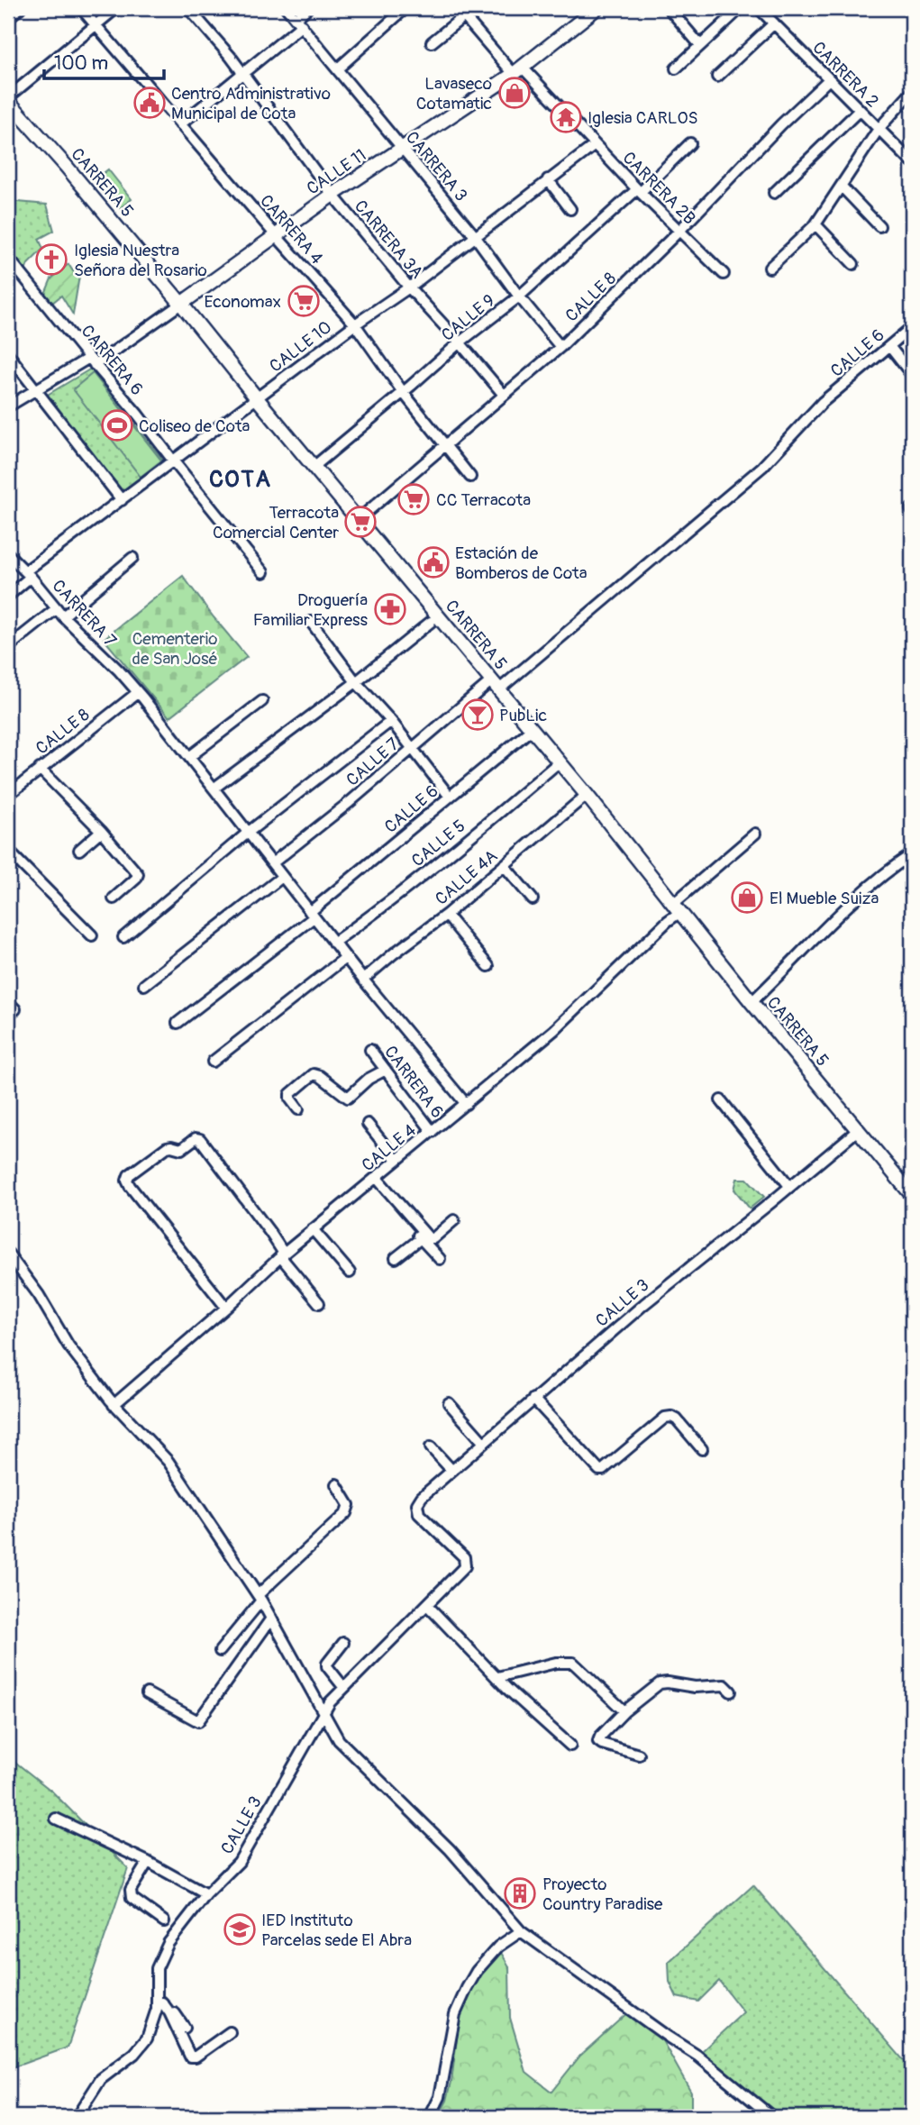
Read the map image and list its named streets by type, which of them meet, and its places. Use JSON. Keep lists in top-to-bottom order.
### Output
{
  "streets": {
    "main road": ["CALLE 11", "CARRERA 5"],
    "street": [
      "CARRERA 2",
      "CARRERA 3",
      "CARRERA 2B",
      "CARRERA 4",
      "CARRERA 3A",
      "CALLE 8",
      "CALLE 9",
      "CALLE 10",
      "CALLE 6",
      "CARRERA 6",
      "CARRERA 7",
      "CALLE 7",
      "CALLE 5",
      "CALLE 4A",
      "CALLE 4",
      "CALLE 3"
    ]
  },
  "crossings": [
    ["CARRERA 2", "CALLE 8"],
    ["CARRERA 3", "CALLE 11"],
    ["CARRERA 3", "CALLE 8"],
    ["CARRERA 3", "CALLE 9"],
    ["CARRERA 3", "CALLE 10"],
    ["CALLE 11", "CARRERA 5"],
    ["CALLE 11", "CARRERA 2B"],
    ["CALLE 11", "CARRERA 4"],
    ["CALLE 11", "CARRERA 3A"],
    ["CALLE 11", "CARRERA 6"],
    ["CARRERA 5", "CALLE 8"],
    ["CARRERA 5", "CALLE 9"],
    ["CARRERA 5", "CALLE 10"],
    ["CARRERA 5", "CALLE 6"],
    ["CARRERA 5", "CALLE 7"],
    ["CARRERA 5", "CALLE 5"],
    ["CARRERA 5", "CALLE 4A"],
    ["CARRERA 5", "CALLE 4"],
    ["CARRERA 5", "CALLE 3"],
    ["CARRERA 2B", "CALLE 8"],
    ["CARRERA 2B", "CALLE 9"],
    ["CARRERA 2B", "CALLE 10"],
    ["CARRERA 4", "CALLE 8"],
    ["CARRERA 4", "CALLE 9"],
    ["CARRERA 4", "CALLE 10"],
    ["CARRERA 3A", "CALLE 8"],
    ["CARRERA 3A", "CALLE 9"],
    ["CARRERA 3A", "CALLE 10"],
    ["CALLE 8", "CARRERA 7"],
    ["CALLE 10", "CARRERA 6"],
    ["CALLE 10", "CARRERA 7"],
    ["CALLE 6", "CARRERA 7"],
    ["CALLE 6", "CALLE 7"],
    ["CARRERA 6", "CALLE 4"],
    ["CARRERA 7", "CALLE 7"],
    ["CARRERA 7", "CALLE 5"],
    ["CARRERA 7", "CALLE 4A"],
    ["CARRERA 7", "CALLE 4"]
  ],
  "districts": ["COTA"],
  "parks": ["Cementerio de San José"],
  "places": {
    "shop": ["Lavaseco Cotamatic", "El Mueble Suiza"],
    "public building": ["Centro Administrativo Municipal de Cota", "Estación de Bomberos de Cota"],
    "temple": ["Iglesia CARLOS"],
    "church": ["Iglesia Nuestra Señora del Rosario"],
    "supermarket": ["Economax", "CC Terracota", "Terracota Comercial Center"],
    "sports": ["Coliseo de Cota"],
    "pharmacy": ["Droguería Familiar Express"],
    "bar": ["PubLic"],
    "building": ["Proyecto Country Paradise"],
    "school or university": ["IED Instituto Parcelas sede El Abra"]
  },
  "scale_bar": "100 m"
}
